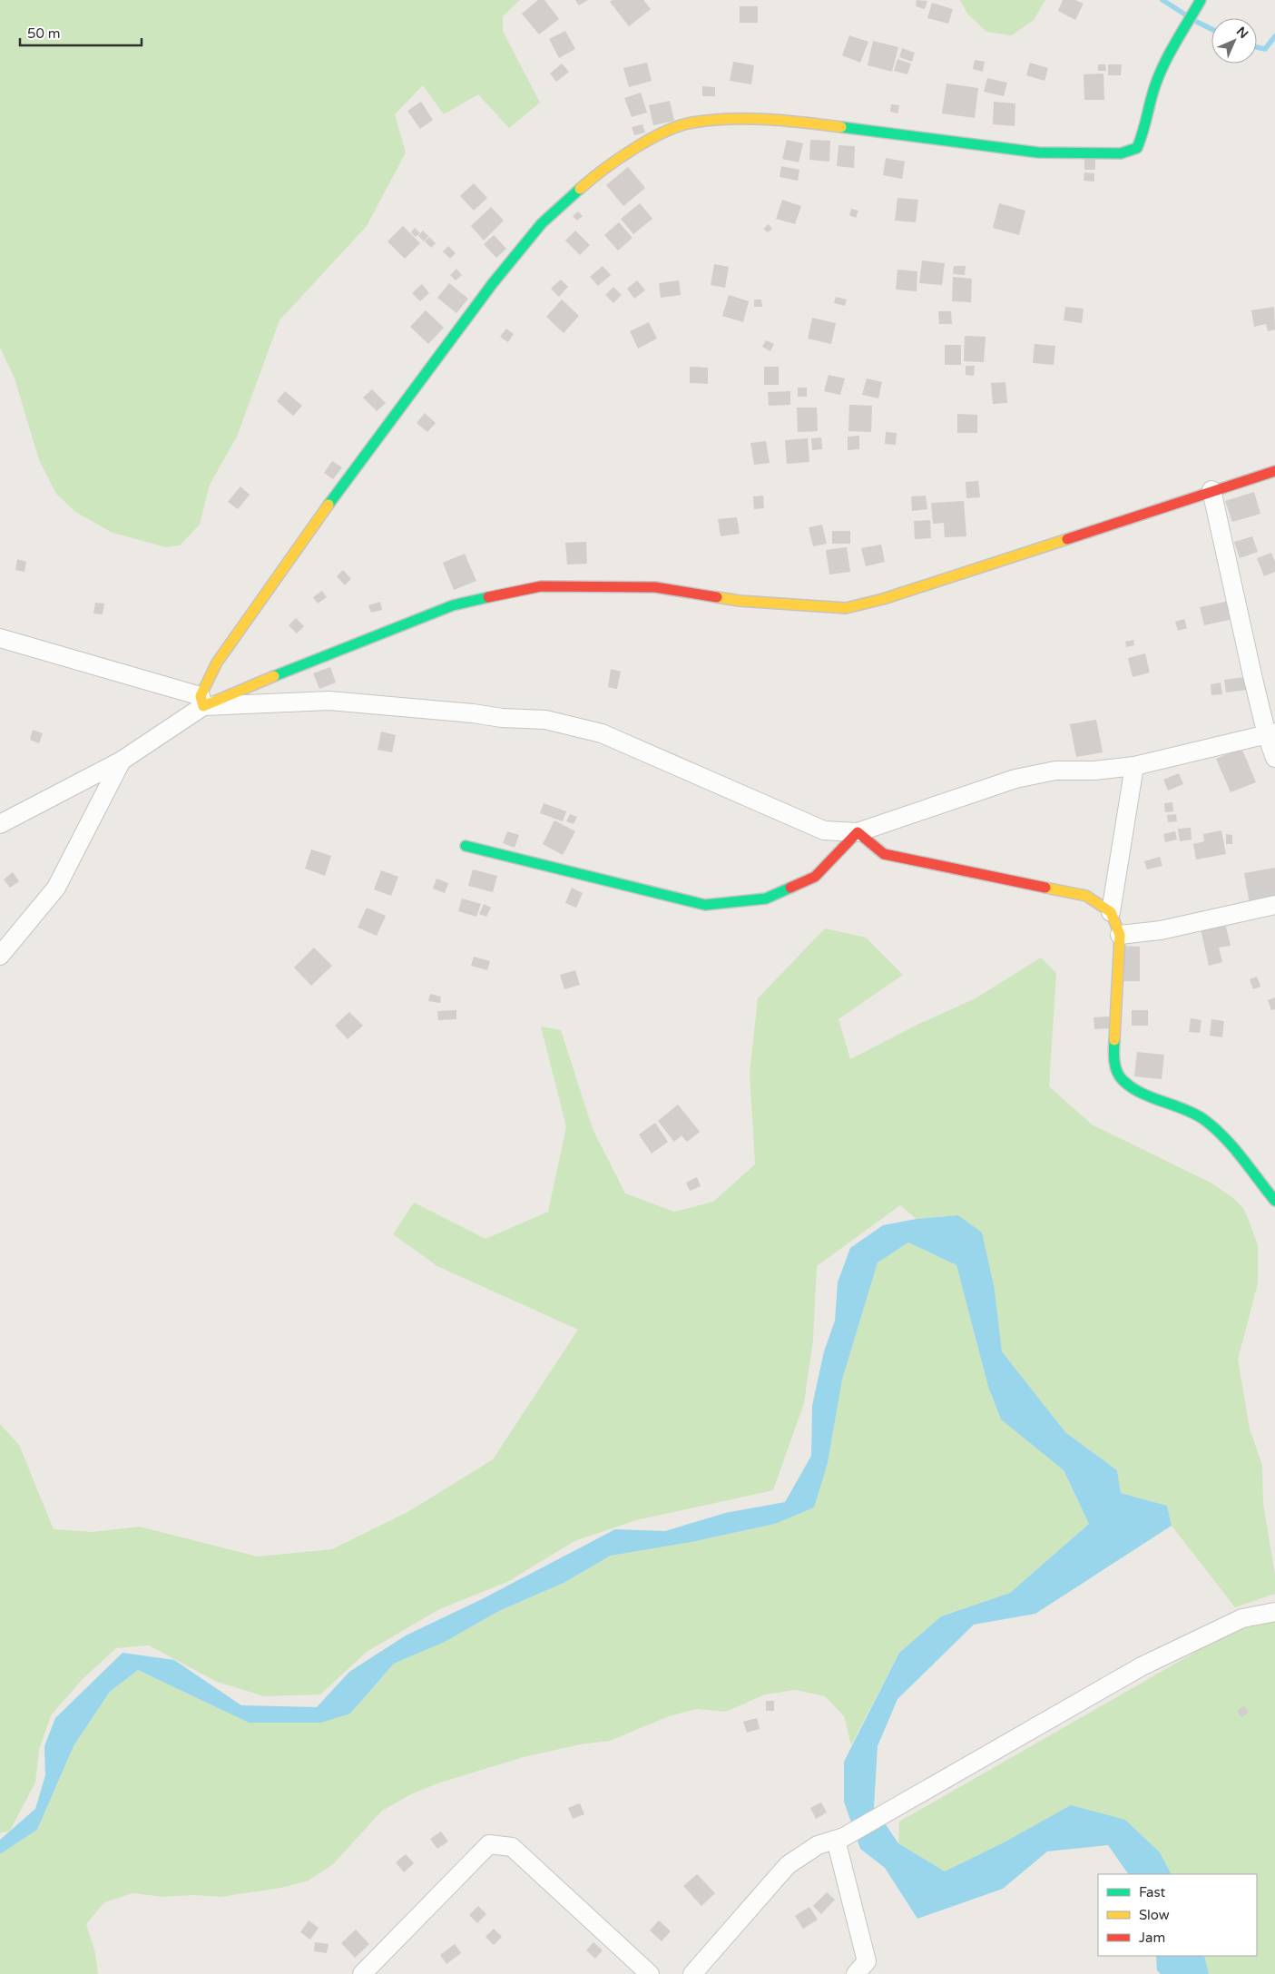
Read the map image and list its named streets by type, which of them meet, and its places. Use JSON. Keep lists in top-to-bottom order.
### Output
{
  "legend": ["Fast", "Slow", "Jam"],
  "scale_bar": "50 m",
  "north": "top right"
}
